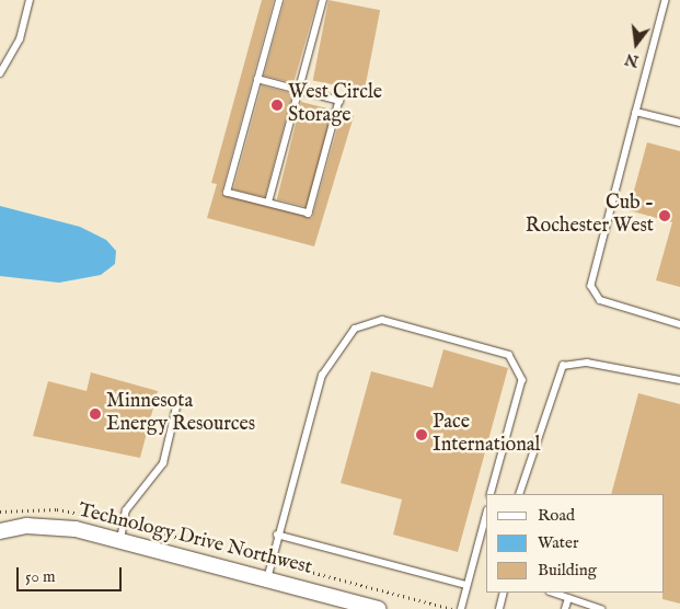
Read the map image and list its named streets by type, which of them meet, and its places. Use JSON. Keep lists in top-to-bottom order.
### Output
{
  "streets": {
    "street": ["Technology Drive Northwest"]
  },
  "places": [
    "West Circle Storage",
    "Cub - Rochester West",
    "Minnesota Energy Resources",
    "Pace International"
  ],
  "legend": ["Road", "Water", "Building"],
  "scale_bar": "50 m",
  "north": "bottom"
}
